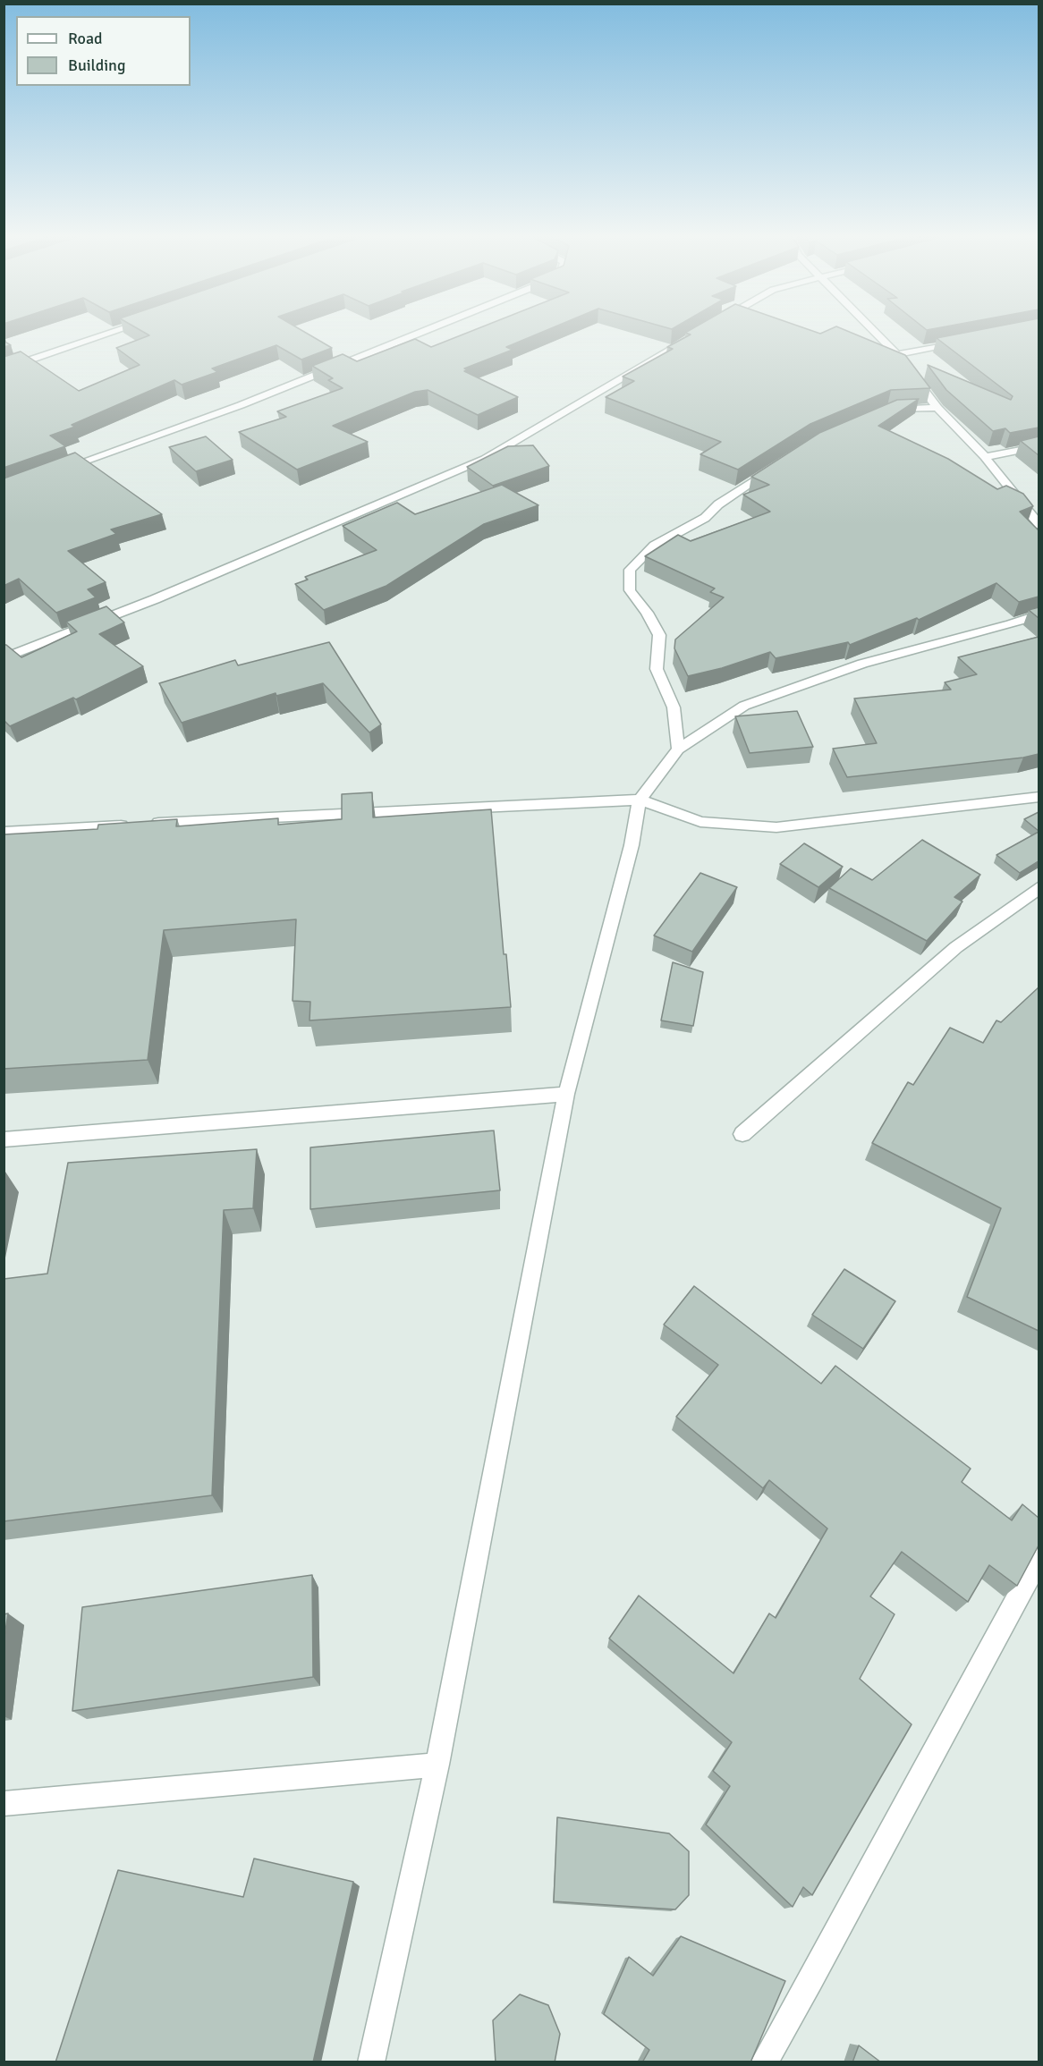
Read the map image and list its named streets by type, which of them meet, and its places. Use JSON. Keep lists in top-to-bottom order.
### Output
{
  "legend": ["Road", "Building"]
}
